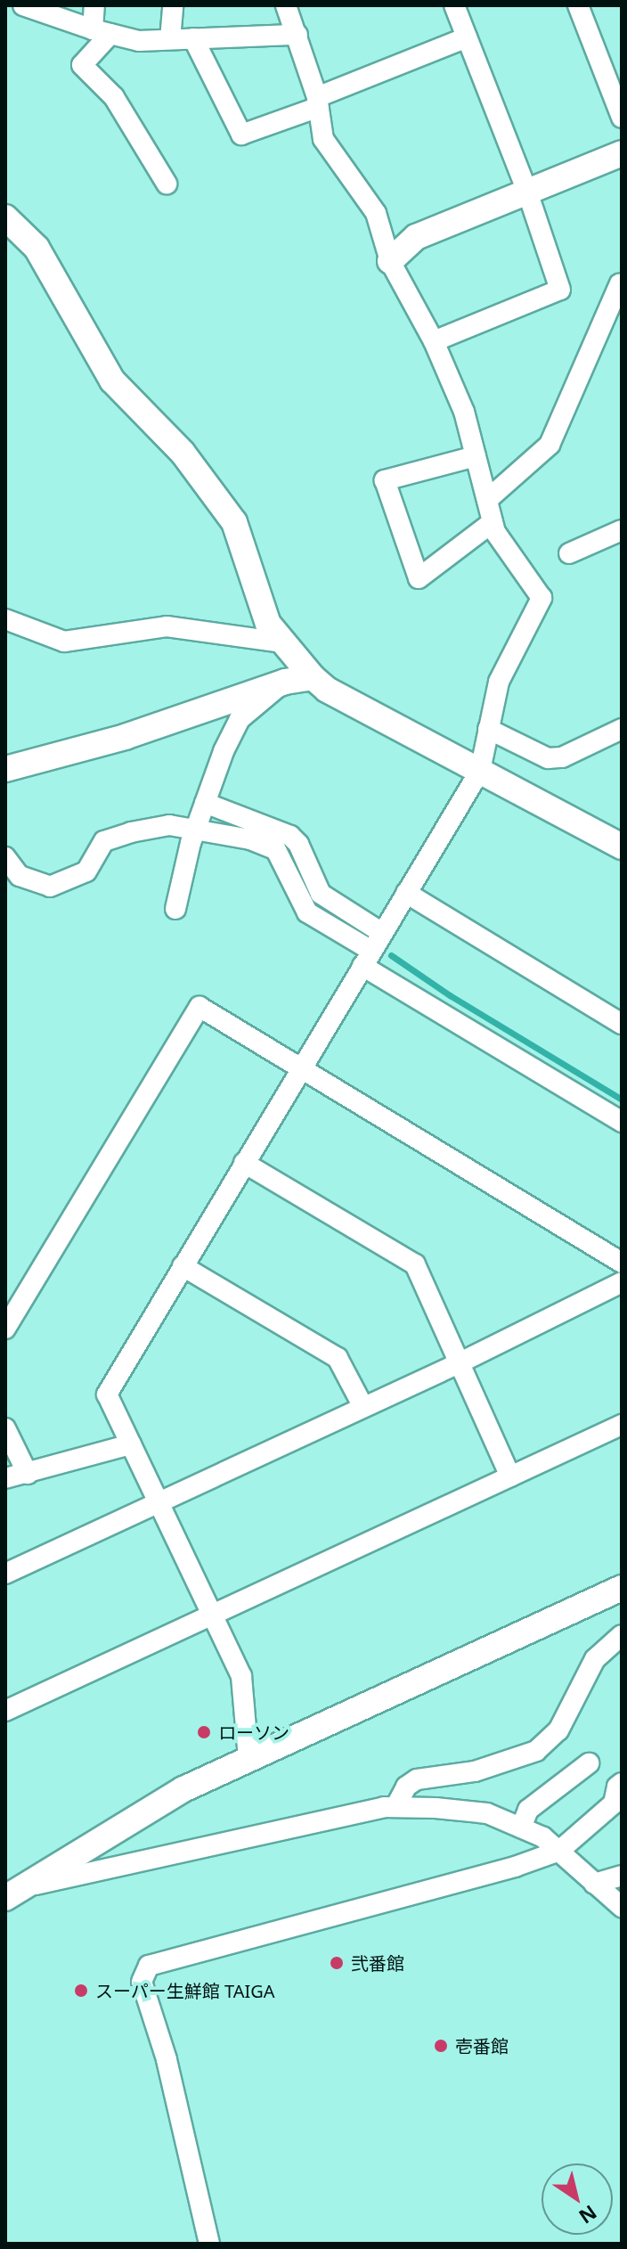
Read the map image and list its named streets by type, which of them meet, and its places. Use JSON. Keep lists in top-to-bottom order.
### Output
{
  "places": [
    "ローソン",
    "弐番館",
    "スーパー生鮮館 TAIGA",
    "壱番館"
  ],
  "north": "bottom right"
}
